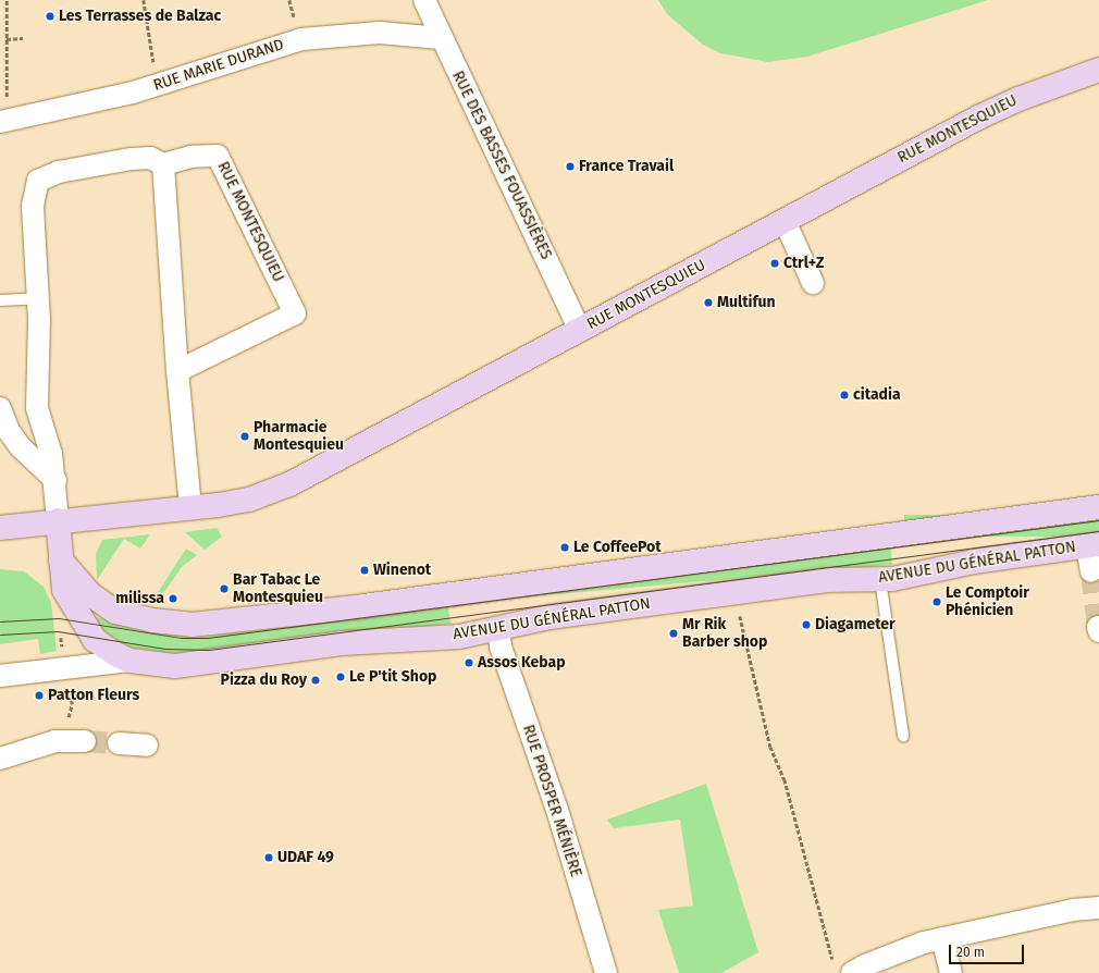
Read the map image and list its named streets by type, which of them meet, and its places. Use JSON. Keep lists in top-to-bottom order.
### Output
{
  "streets": {
    "street": [
      "RUE MARIE DURAND",
      "RUE MONTESQUIEU",
      "RUE DES BASSES FOUASSIÈRES",
      "AVENUE DU GÉNÉRAL PATTON",
      "RUE PROSPER MÉNIÈRE"
    ]
  },
  "crossings": [
    ["RUE MARIE DURAND", "RUE DES BASSES FOUASSIÈRES"],
    ["RUE MONTESQUIEU", "RUE DES BASSES FOUASSIÈRES"],
    ["RUE MONTESQUIEU", "AVENUE DU GÉNÉRAL PATTON"],
    ["AVENUE DU GÉNÉRAL PATTON", "RUE PROSPER MÉNIÈRE"]
  ],
  "places": [
    "Les Terrasses de Balzac",
    "France Travail",
    "Ctrl+Z",
    "Multifun",
    "citadia",
    "Pharmacie Montesquieu",
    "Le CoffeePot",
    "Winenot",
    "Bar Tabac Le Montesquieu",
    "milissa",
    "Le Comptoir Phénicien",
    "Diagameter",
    "Mr Rik Barber shop",
    "Assos Kebap",
    "Le P'tit Shop",
    "Pizza du Roy",
    "Patton Fleurs",
    "UDAF 49"
  ],
  "scale_bar": "20 m"
}
